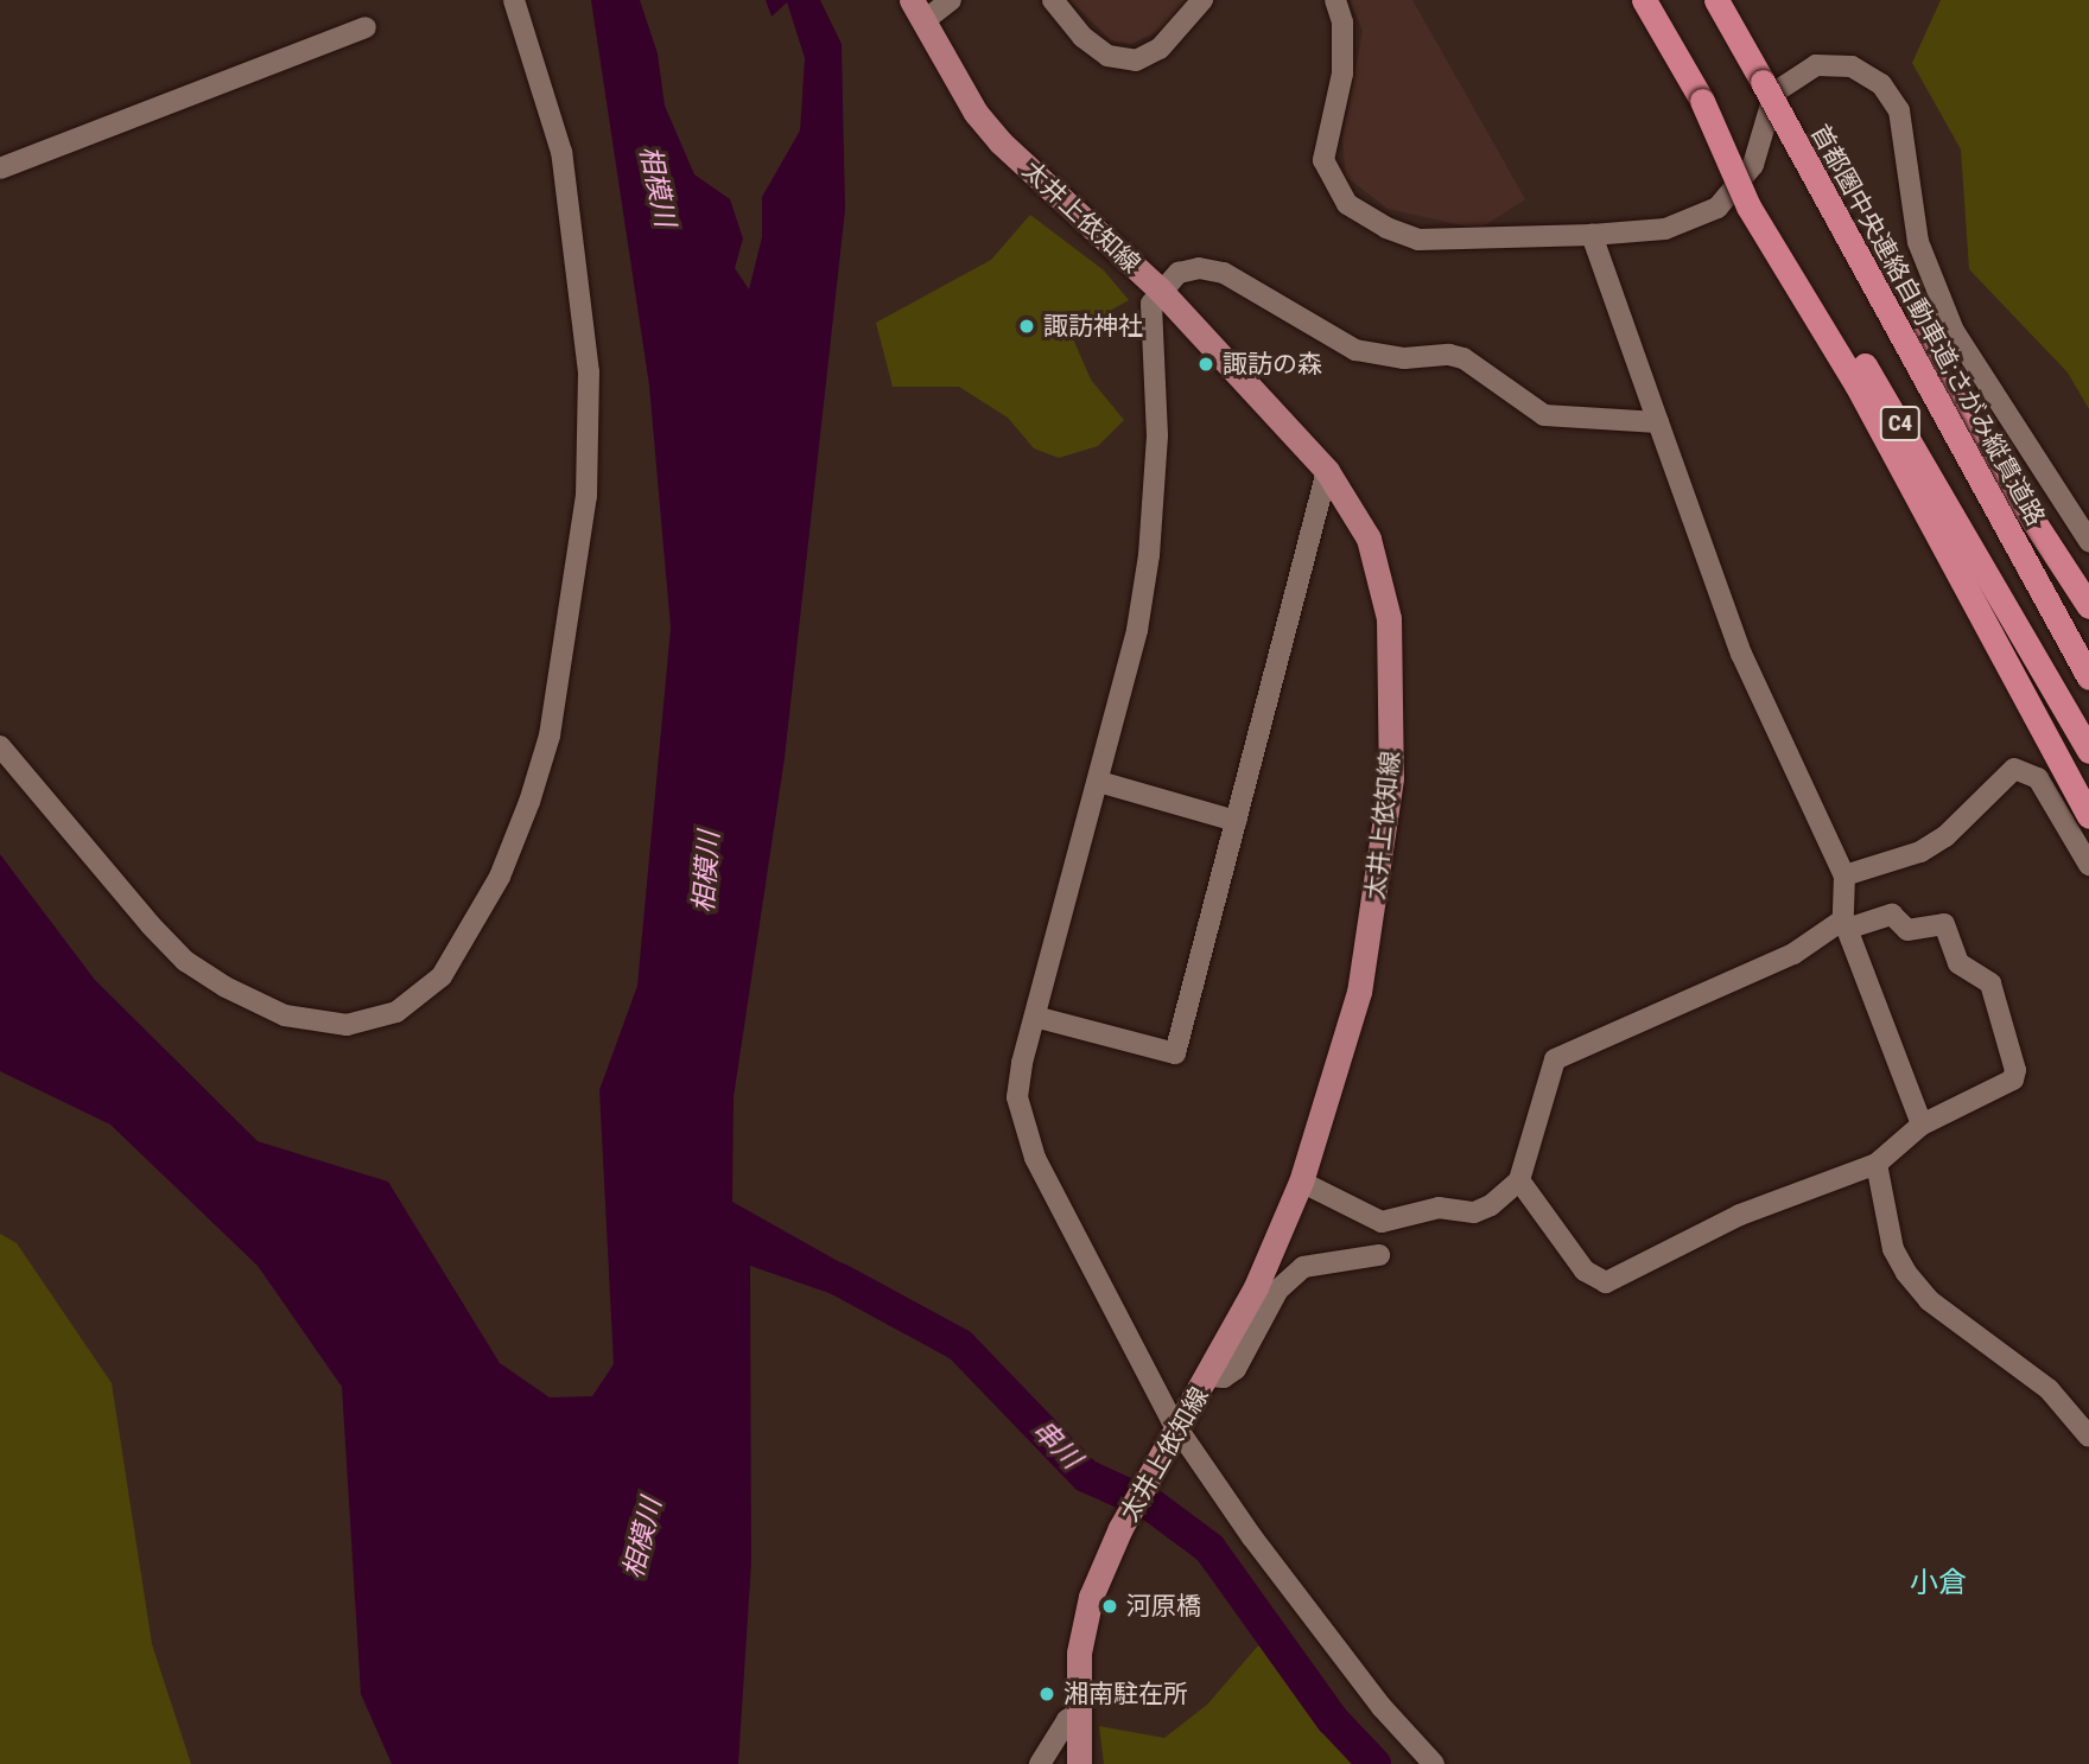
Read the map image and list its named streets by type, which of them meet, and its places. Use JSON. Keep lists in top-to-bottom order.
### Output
{
  "streets": {
    "highway": ["首都圏中央連絡自動車道;さがみ縦貫道路", "C4"],
    "main road": ["太井上依知線"]
  },
  "districts": ["小倉"],
  "water": ["相模川", "串川"],
  "places": [
    "諏訪神社",
    "諏訪の森",
    "河原橋",
    "湘南駐在所"
  ]
}
